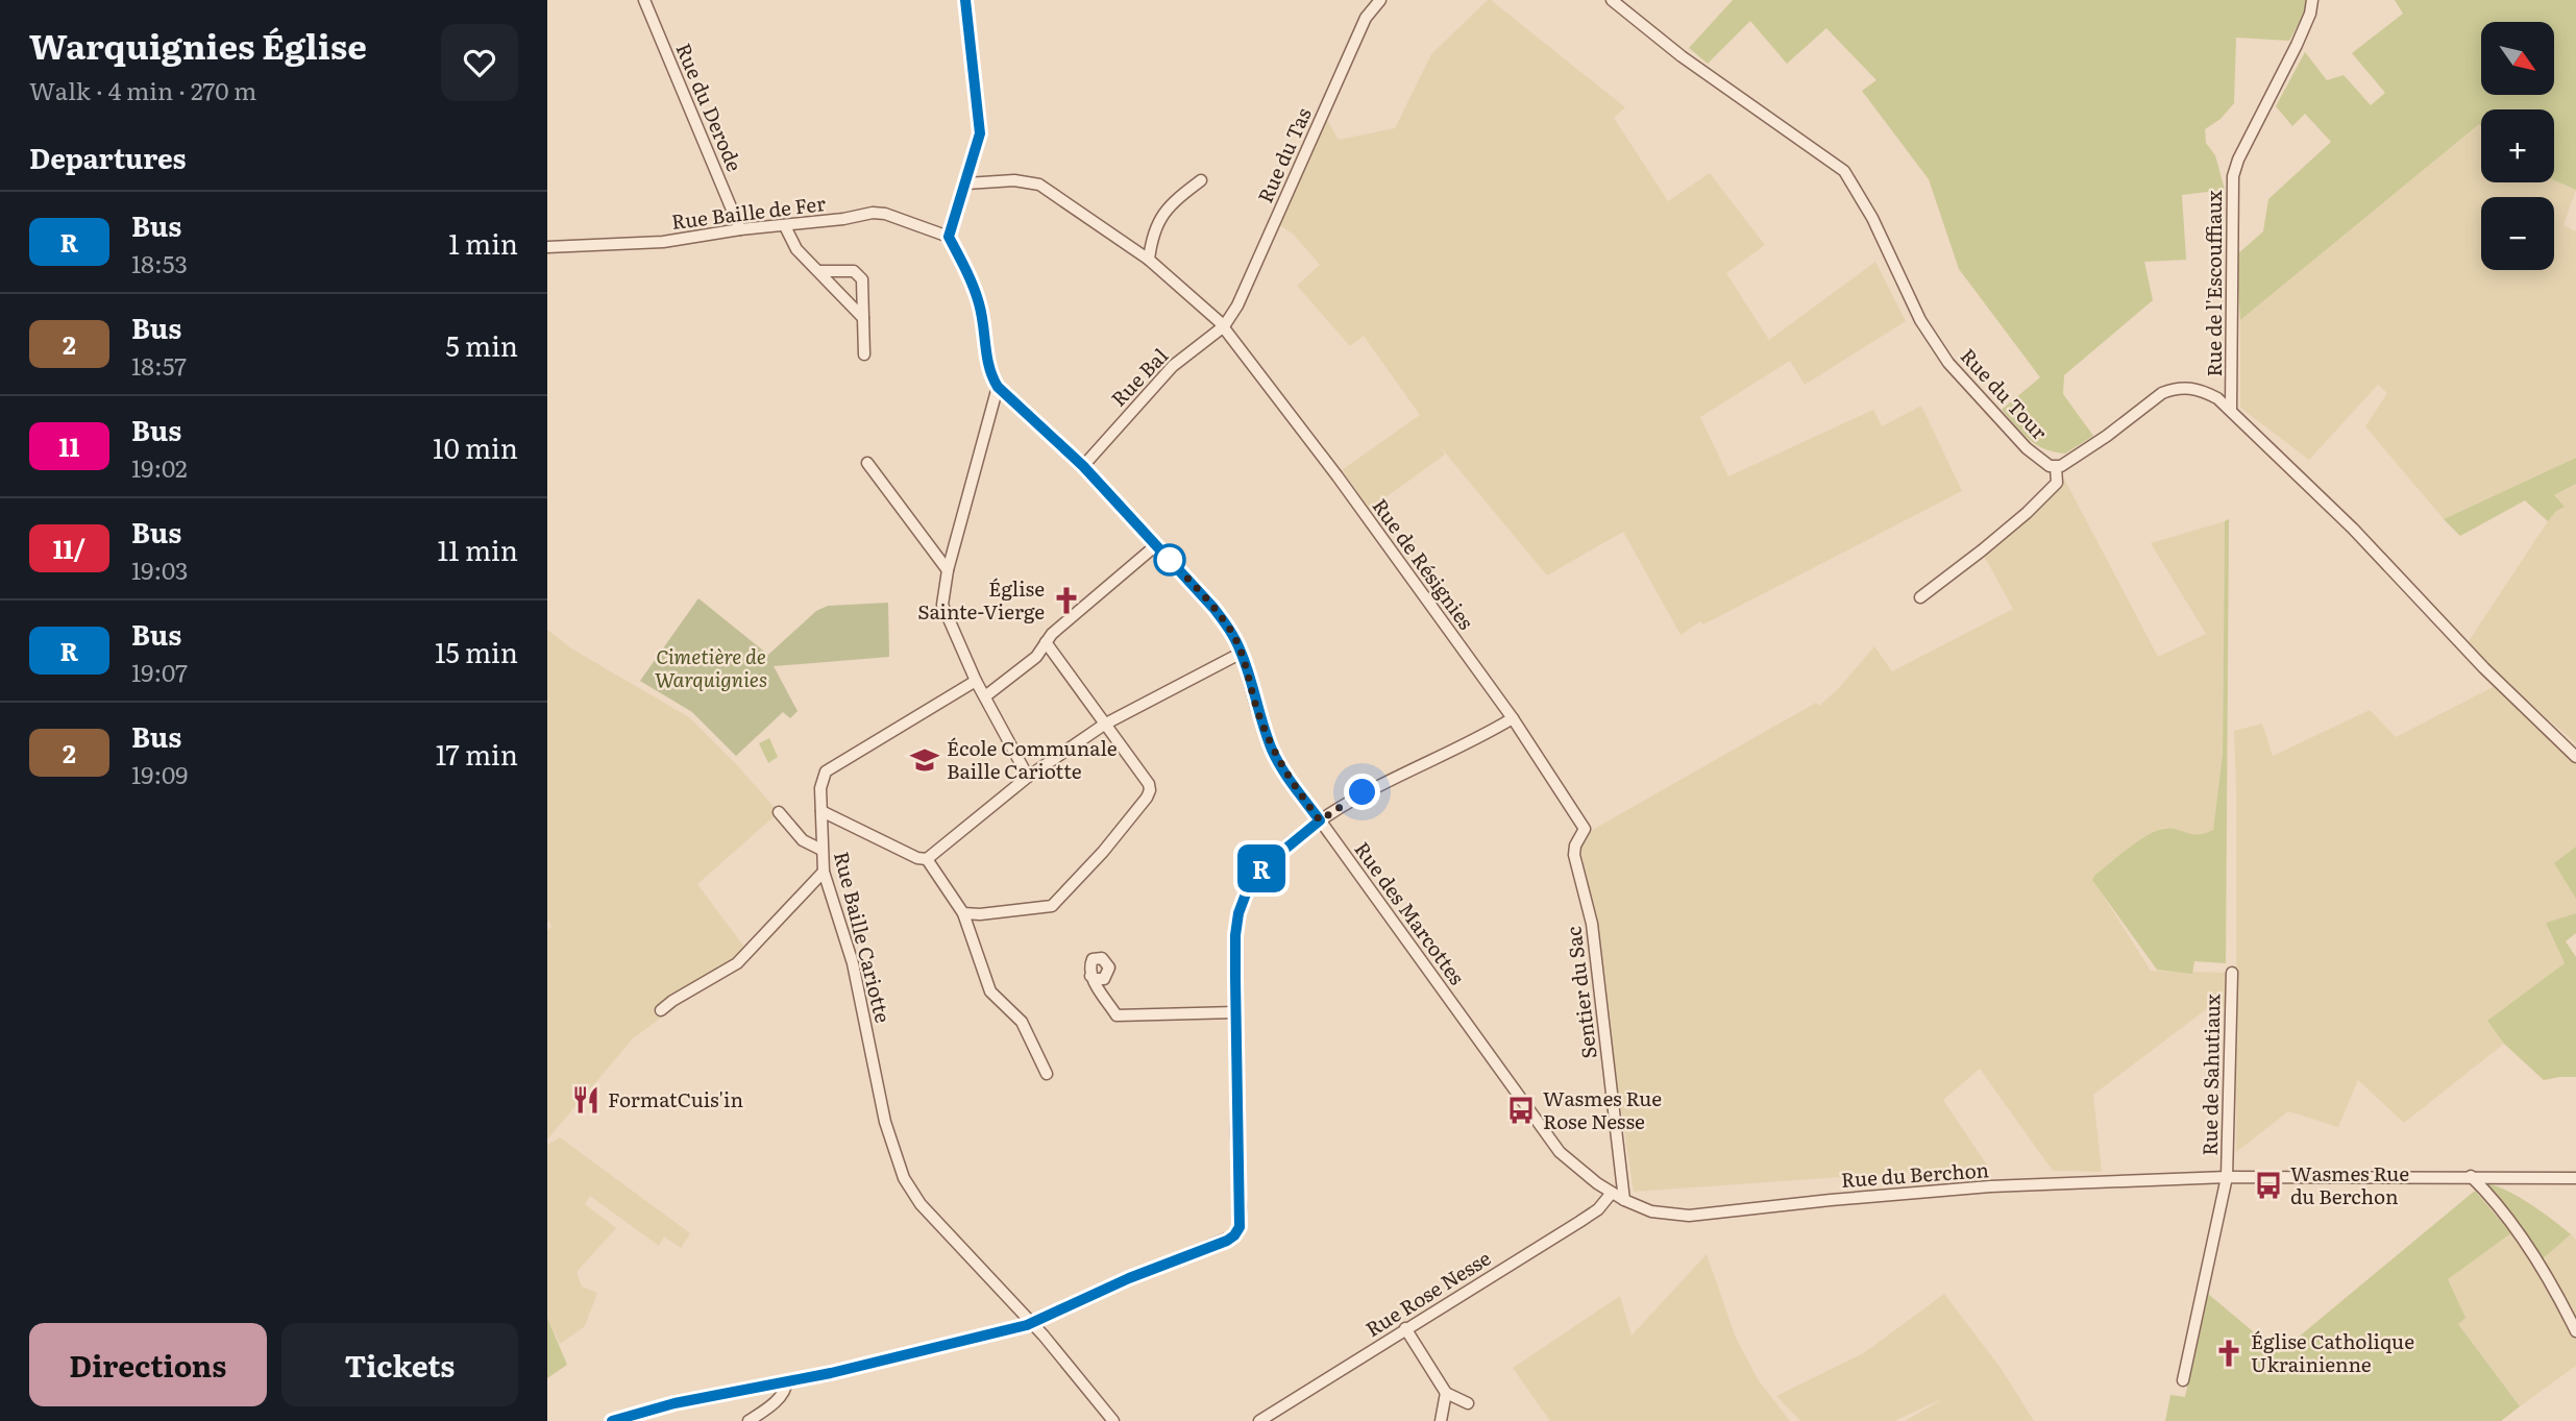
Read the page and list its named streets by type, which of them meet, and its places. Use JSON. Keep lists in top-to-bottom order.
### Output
{
  "streets": {
    "street": [
      "Rue du Derode",
      "Rue du Tas",
      "Rue Baille de Fer",
      "Rue de l'Escouffiaux",
      "Rue Bal",
      "Rue du Tour",
      "Rue de Résignies",
      "Rue des Marcottes",
      "Rue Baille Cariotte",
      "Sentier du Sac",
      "Rue de Sahutiaux",
      "Rue du Berchon",
      "Rue Rose Nesse"
    ]
  },
  "crossings": [
    ["Rue du Derode", "Rue Baille de Fer"],
    ["Rue du Tas", "Rue Bal"],
    ["Rue du Tas", "Rue de Résignies"],
    ["Rue Bal", "Rue de Résignies"],
    ["Rue Bal", "Rue des Marcottes"],
    ["Rue de Résignies", "Sentier du Sac"],
    ["Rue des Marcottes", "Rue du Berchon"],
    ["Rue des Marcottes", "Rue Rose Nesse"],
    ["Sentier du Sac", "Rue du Berchon"],
    ["Rue de Sahutiaux", "Rue du Berchon"],
    ["Rue du Berchon", "Rue Rose Nesse"]
  ],
  "parks": ["Cimetière de Warquignies"],
  "places": {
    "church": ["Église Sainte-Vierge", "Église Catholique Ukrainienne"],
    "school or university": ["École Communale Baille Cariotte"],
    "restaurant": ["FormatCuis'in"],
    "bus stop": ["Wasmes Rue Rose Nesse", "Wasmes Rue du Berchon"]
  },
  "lines": ["bus line R"],
  "north": "bottom right",
  "page": {
    "heading": [
      ["Warquignies Église", "Walk · 4 min · 270 m"],
      "Departures"
    ],
    "on_map": "R",
    "map_buttons": ["+", "−"],
    "list": [
      {
        "mark": "R",
        "name": "Bus",
        "note": "18:53",
        "value": "1 min"
      },
      {
        "mark": "2",
        "name": "Bus",
        "note": "18:57",
        "value": "5 min"
      },
      {
        "mark": "11",
        "name": "Bus",
        "note": "19:02",
        "value": "10 min"
      },
      {
        "mark": "11/",
        "name": "Bus",
        "note": "19:03",
        "value": "11 min"
      },
      {
        "mark": "R",
        "name": "Bus",
        "note": "19:07",
        "value": "15 min"
      },
      {
        "mark": "2",
        "name": "Bus",
        "note": "19:09",
        "value": "17 min"
      }
    ],
    "buttons": ["Directions", "Tickets"]
  }
}
